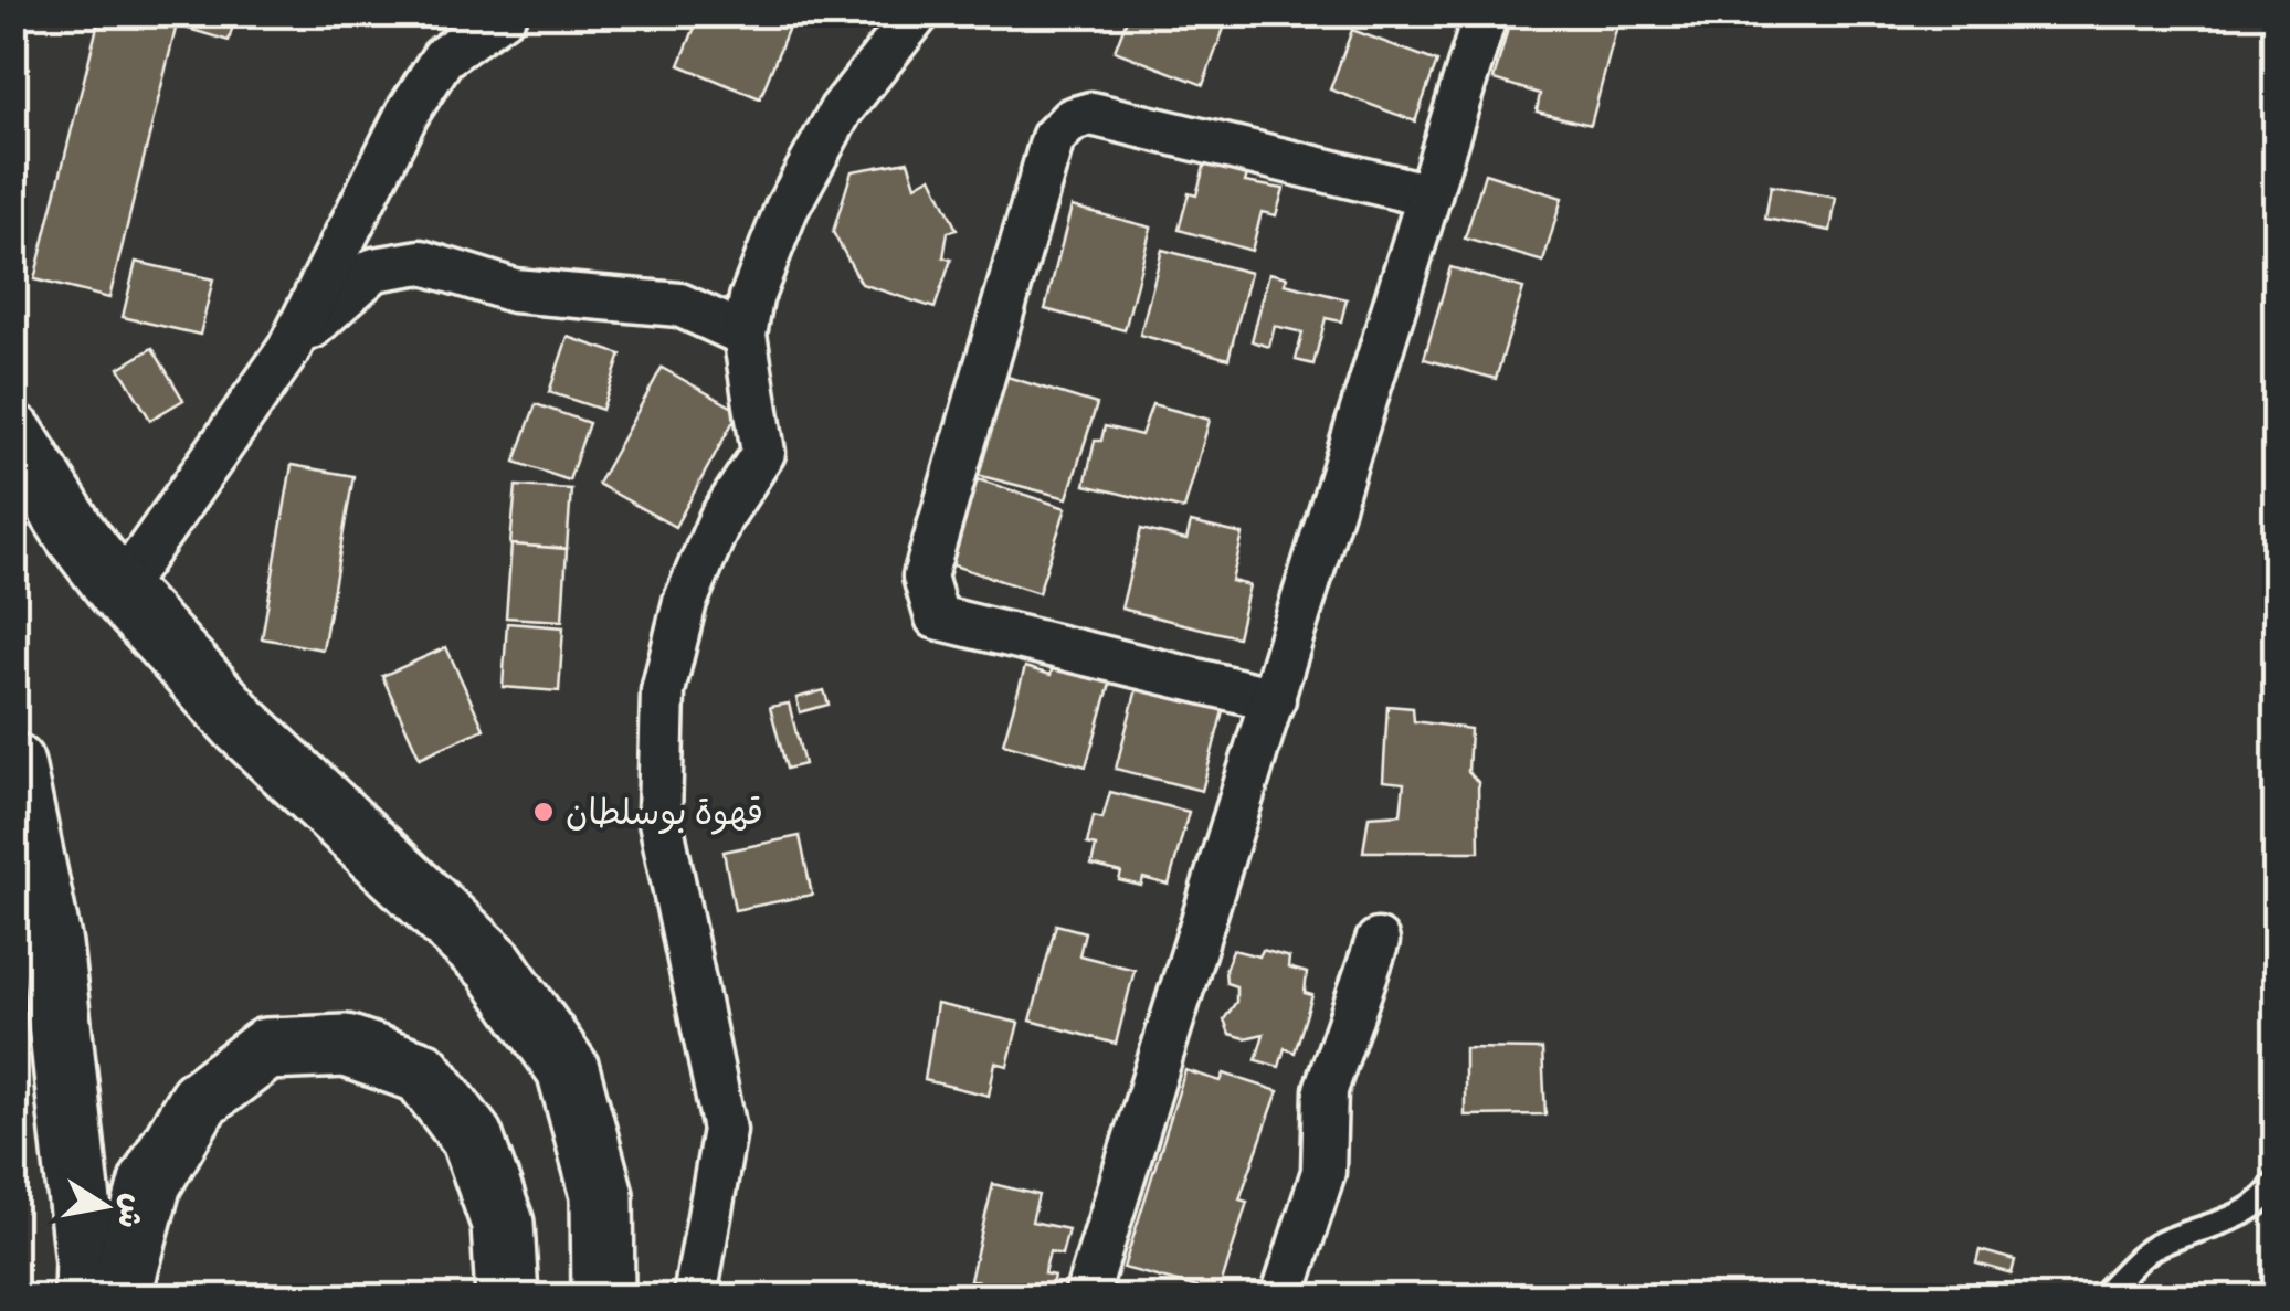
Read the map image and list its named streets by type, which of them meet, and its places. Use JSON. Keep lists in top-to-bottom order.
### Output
{
  "places": ["قهوة بوسلطان"],
  "north": "right"
}
